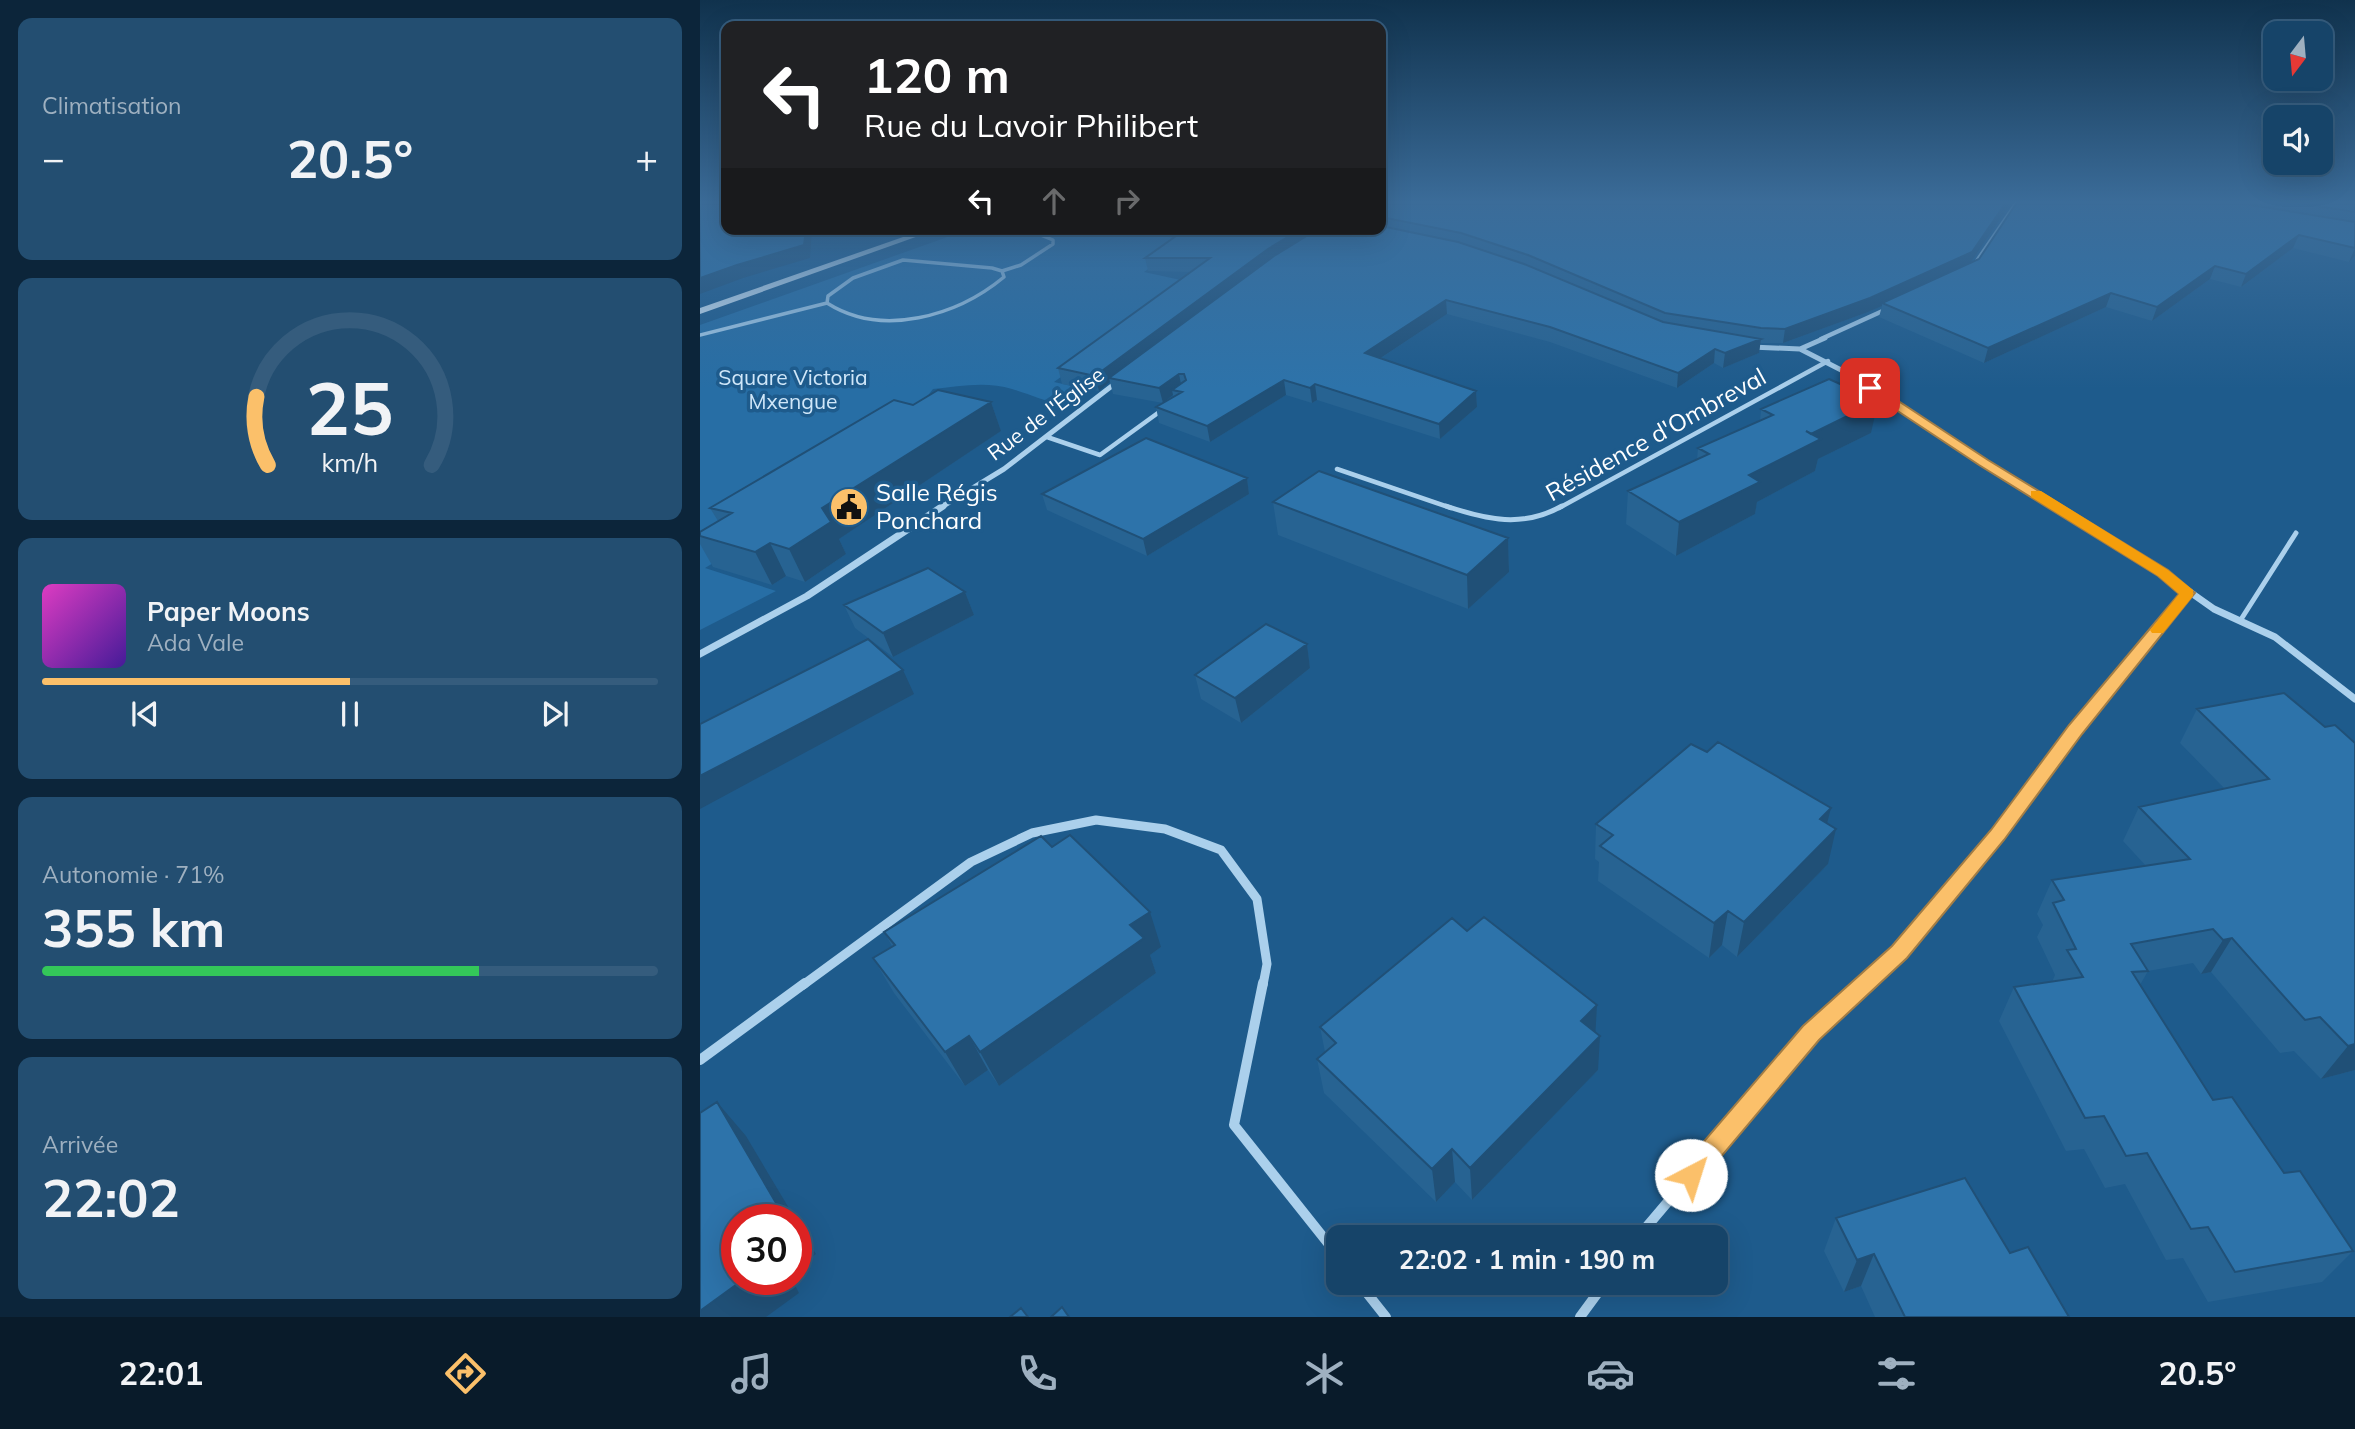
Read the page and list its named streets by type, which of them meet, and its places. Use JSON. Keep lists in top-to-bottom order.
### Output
{
  "streets": {
    "street": ["Rue de l'Église"],
    "lane": ["Résidence d'Ombreval"]
  },
  "parks": ["Square Victoria Mxengue"],
  "places": {
    "public building": ["Salle Régis Ponchard"]
  },
  "north": "bottom",
  "page": {
    "tile": [
      "Climatisation",
      ["Autonomie · 71%", "355 km"],
      ["Arrivée", "22:02"]
    ],
    "turn": ["120 m", "Rue du Lavoir Philibert"],
    "heat": ["−", "20.5°", "+"],
    "song": ["Paper Moons", "Ada Vale"],
    "limit": "30",
    "trip": "22:02 · 1 min · 190 m",
    "tabs": ["22:01", "20.5°"],
    "gauge": ["25", "km/h"]
  }
}
